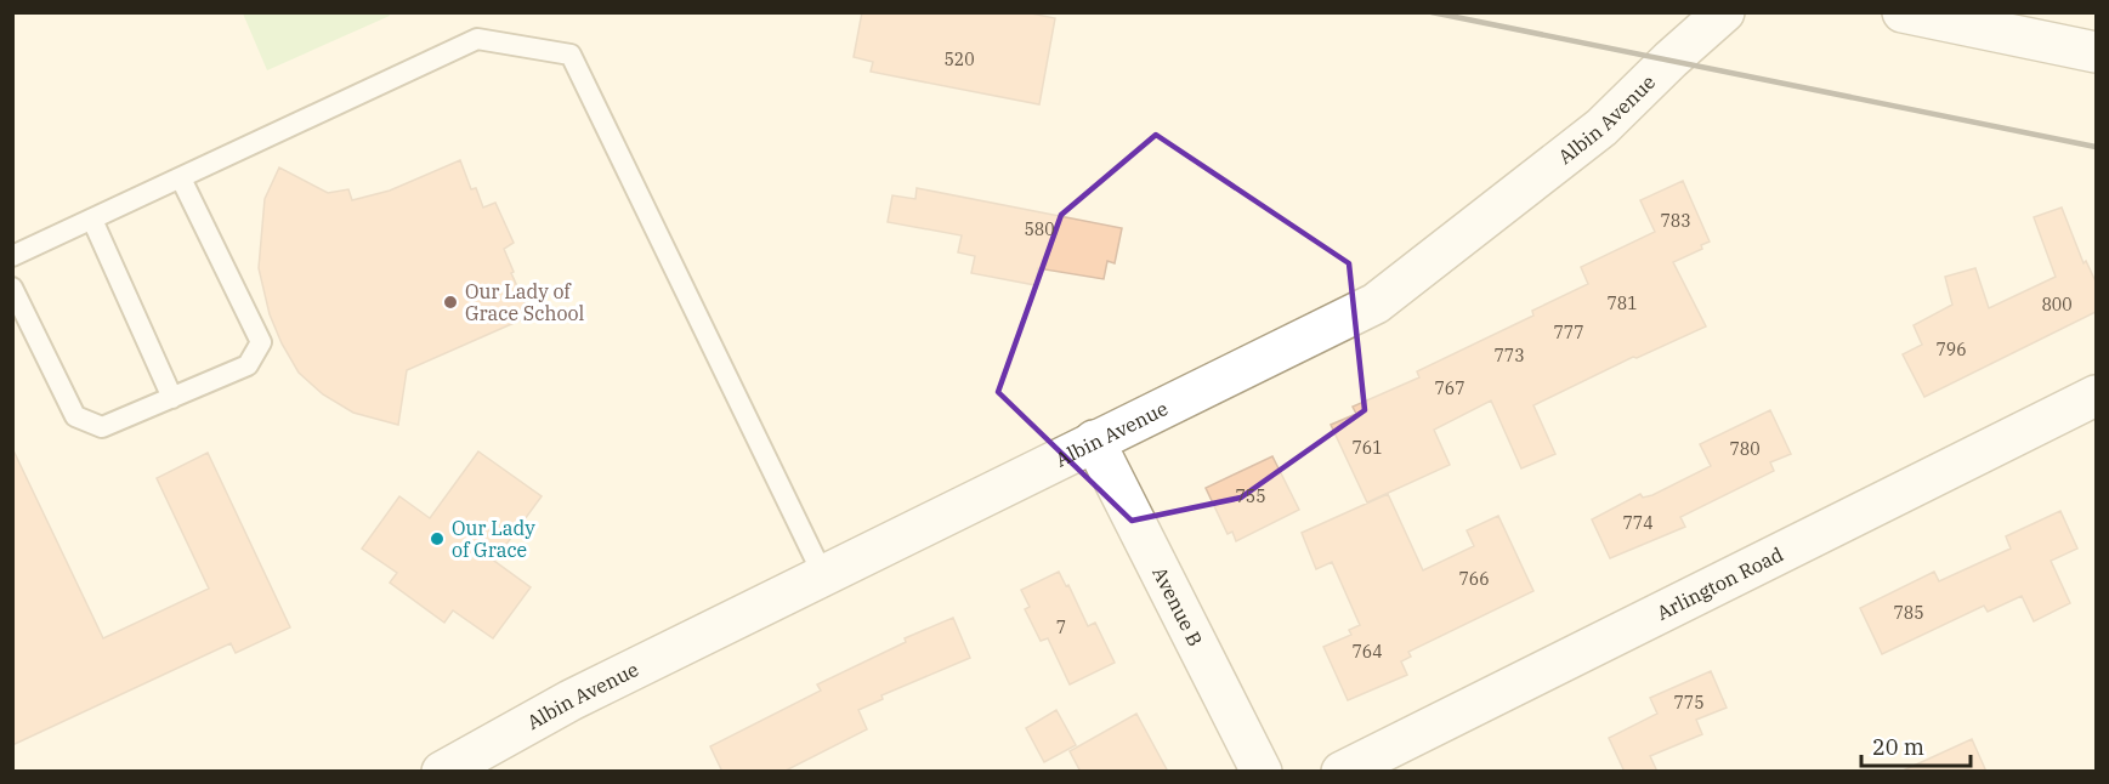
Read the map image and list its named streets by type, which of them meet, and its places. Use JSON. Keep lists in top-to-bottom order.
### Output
{
  "streets": {
    "street": ["Albin Avenue", "Arlington Road", "Avenue B"]
  },
  "crossings": [
    ["Albin Avenue", "Avenue B"]
  ],
  "places": ["Our Lady of Grace School", "Our Lady of Grace"],
  "house_numbers": [
    "520",
    "783",
    "580",
    "781",
    "800",
    "777",
    "796",
    "773",
    "767",
    "761",
    "780",
    "755",
    "774",
    "766",
    "785",
    "7",
    "764",
    "775"
  ],
  "scale_bar": "20 m"
}
